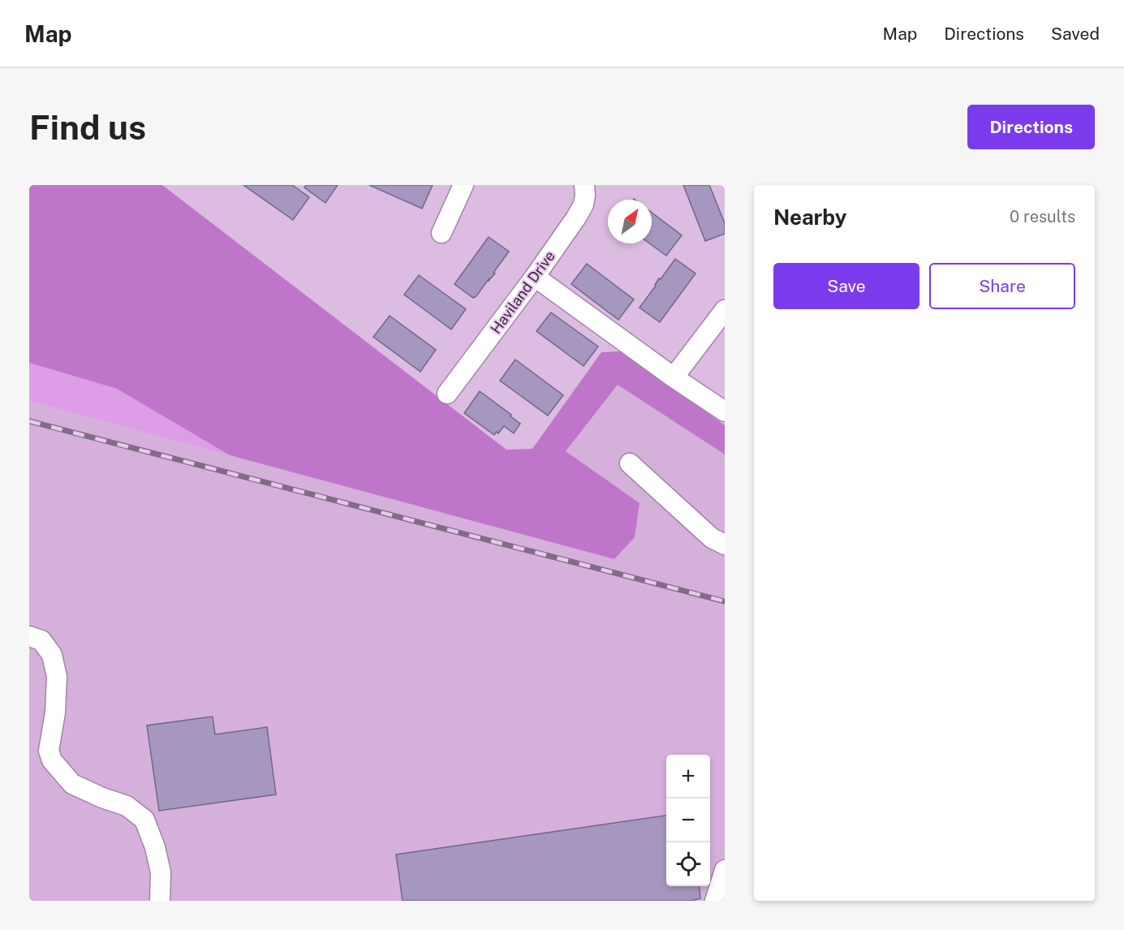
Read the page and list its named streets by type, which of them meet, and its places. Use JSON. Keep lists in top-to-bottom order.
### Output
{
  "streets": {
    "street": ["Haviland Drive"]
  },
  "north": "top right",
  "page": {
    "header": "Map",
    "nav": ["Map", "Directions", "Saved"],
    "buttons": [
      "Directions",
      ["Save", "Share"]
    ],
    "title": "Find us",
    "heading": ["Nearby", "0 results"],
    "map_buttons": ["+", "−"]
  }
}
